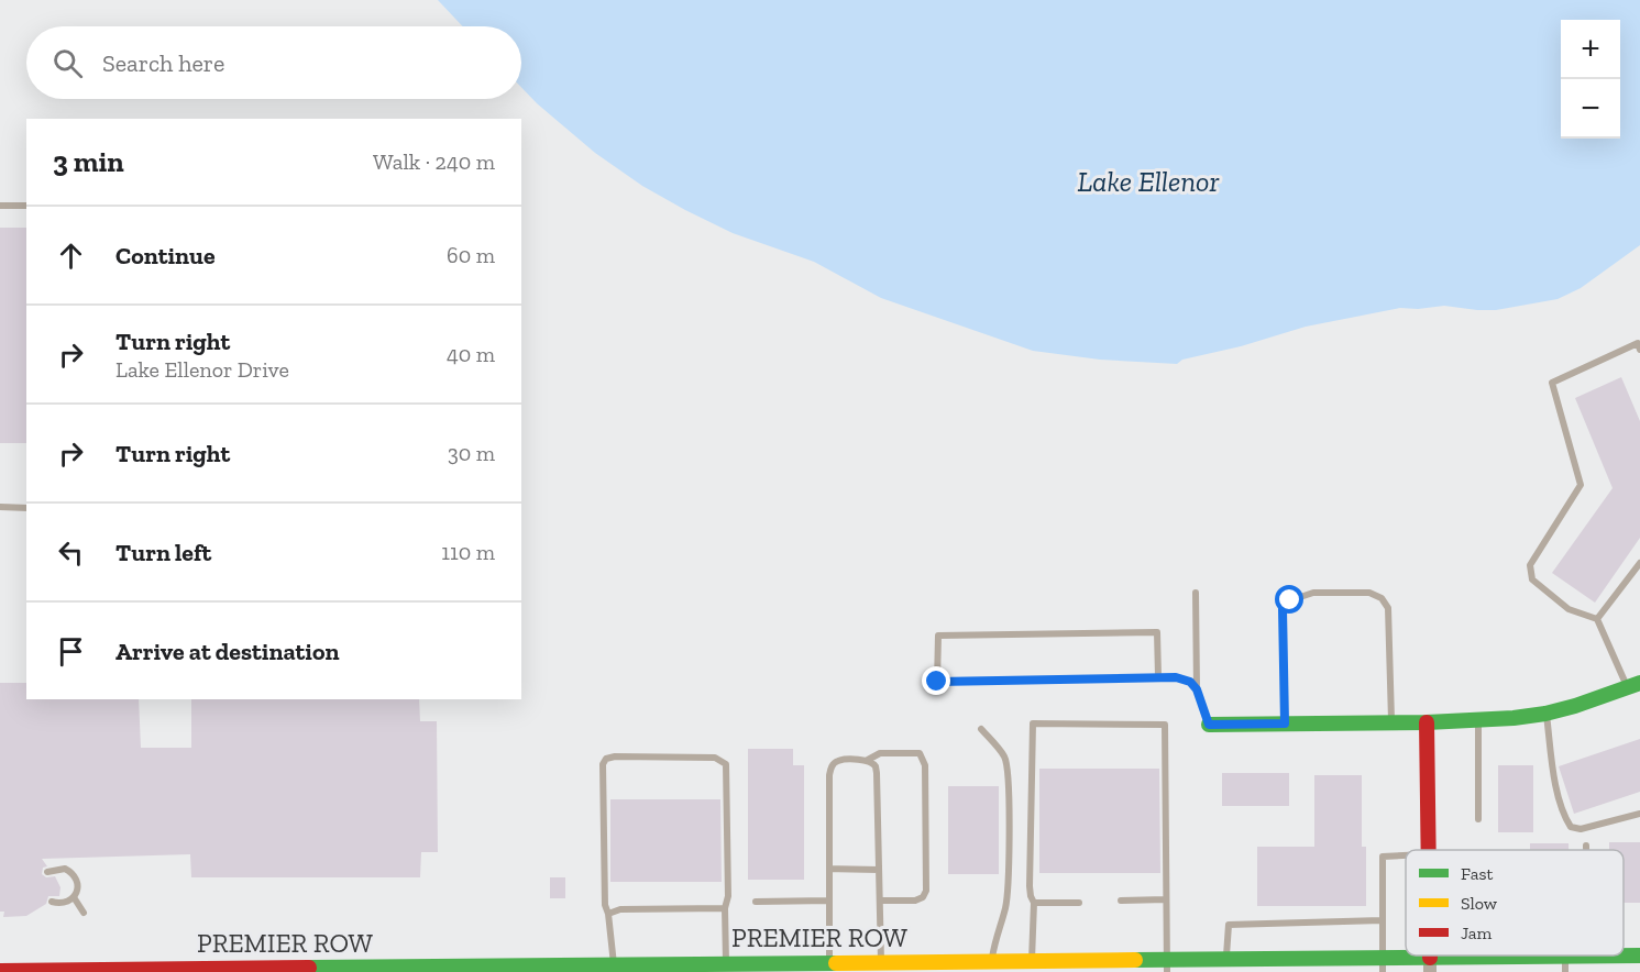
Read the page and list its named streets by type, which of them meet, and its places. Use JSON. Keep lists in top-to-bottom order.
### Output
{
  "streets": {
    "street": ["PREMIER ROW"]
  },
  "water": ["Lake Ellenor"],
  "legend": ["Fast", "Slow", "Jam"],
  "page": {
    "map_buttons": ["+", "−"],
    "search": "Search here",
    "heading": ["3 min", "Walk · 240 m"],
    "list": [
      ["Continue", "60 m"],
      ["Turn right", "Lake Ellenor Drive", "40 m"],
      ["Turn right", "30 m"],
      ["Turn left", "110 m"],
      "Arrive at destination"
    ]
  }
}
